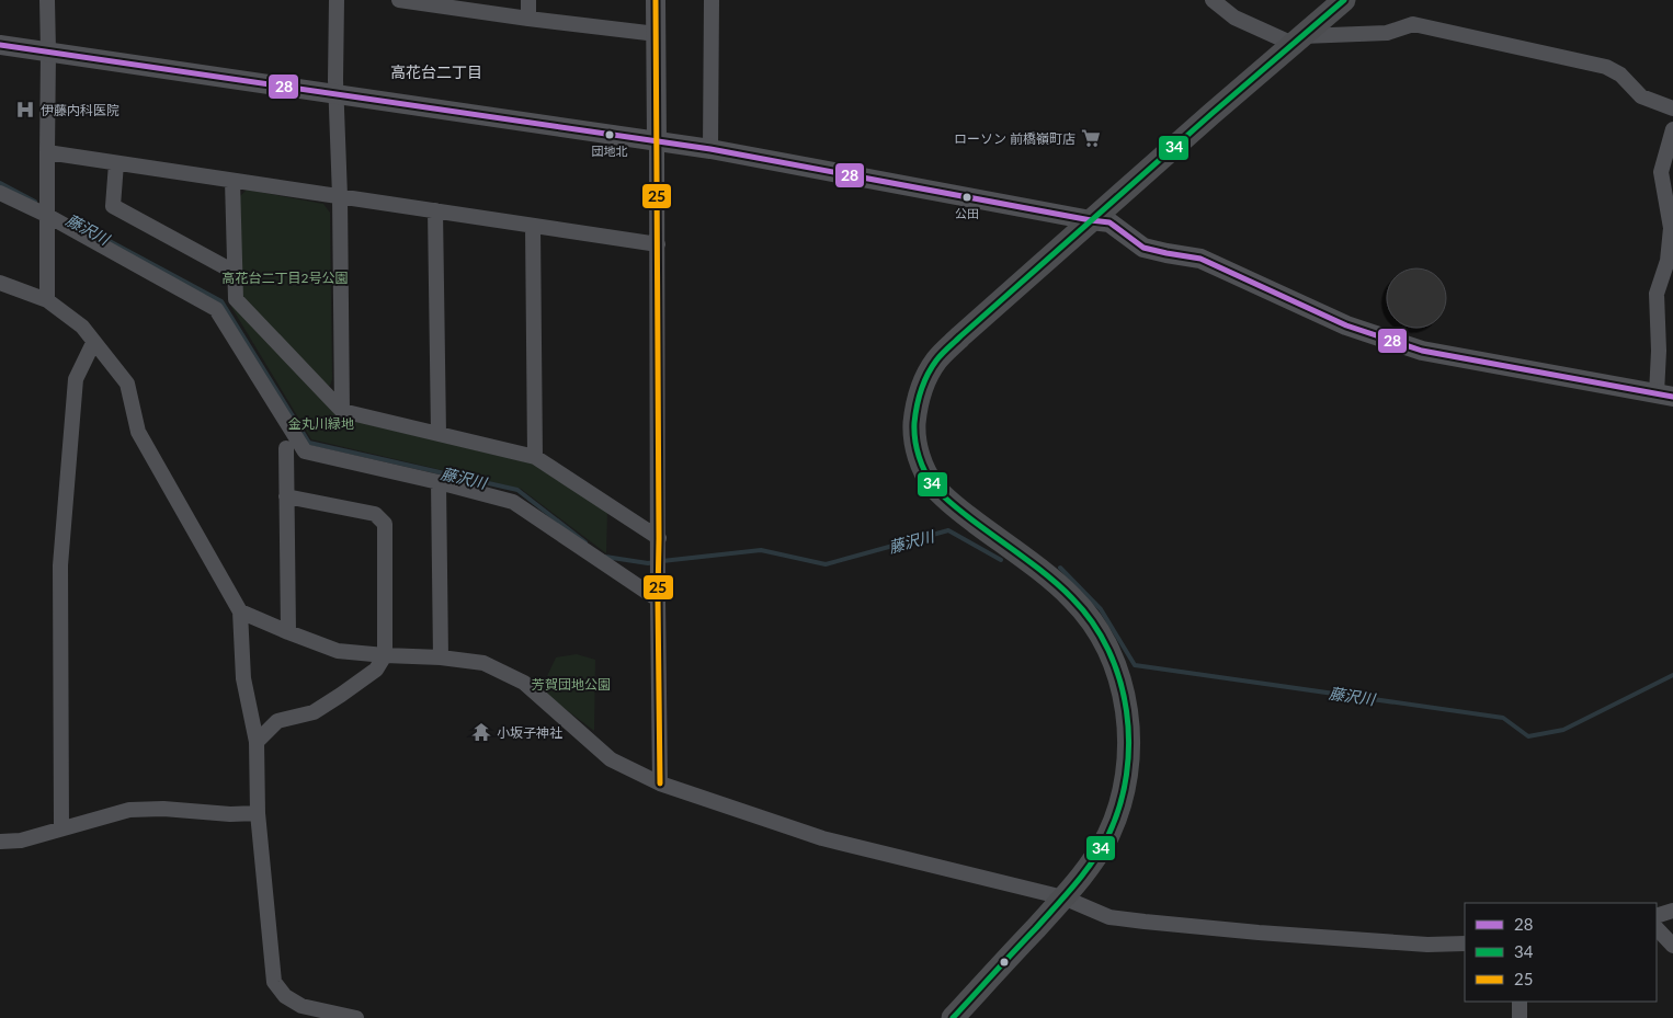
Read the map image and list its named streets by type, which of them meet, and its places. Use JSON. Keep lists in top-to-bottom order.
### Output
{
  "districts": ["高花台二丁目"],
  "water": ["藤沢川"],
  "parks": ["高花台二丁目2号公園", "金丸川緑地", "芳賀団地公園"],
  "places": {
    "hospital": ["伊藤内科医院"],
    "other": ["団地北", "公田"],
    "supermarket": ["ローソン 前橋嶺町店"],
    "temple": ["小坂子神社"]
  },
  "lines": ["transit line 34", "transit line 25", "transit line 28"],
  "legend": ["28", "34", "25"]
}
